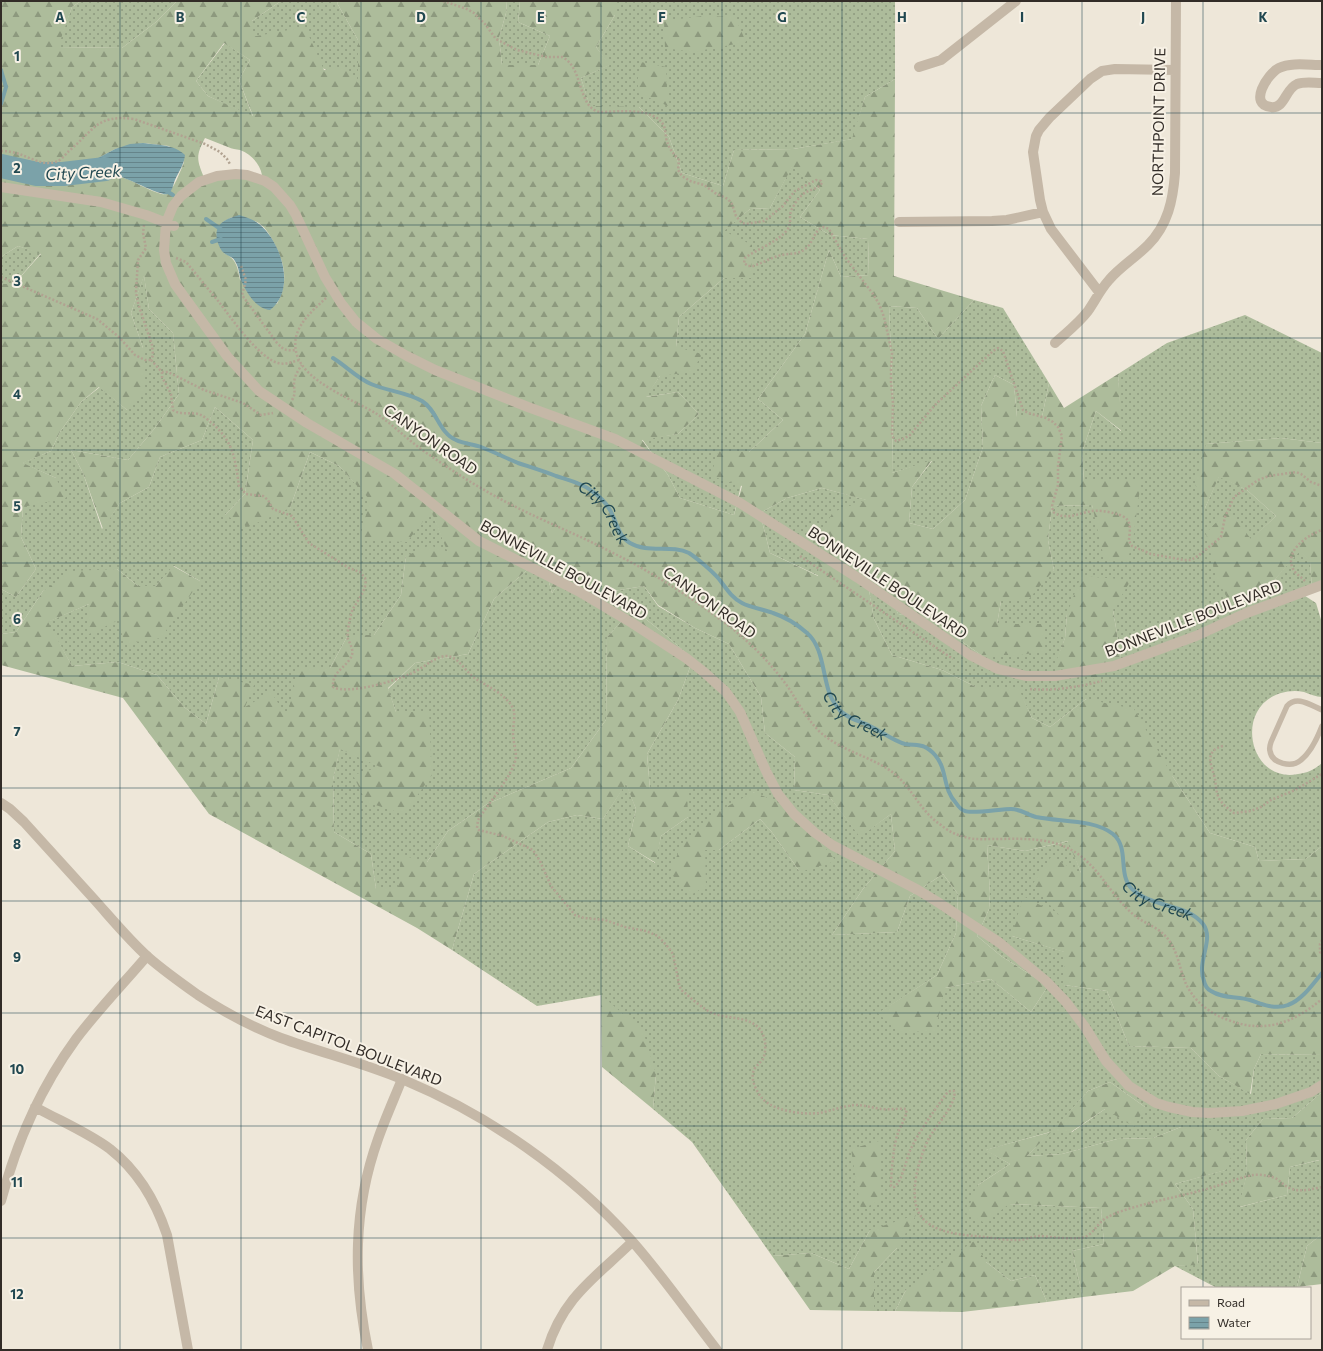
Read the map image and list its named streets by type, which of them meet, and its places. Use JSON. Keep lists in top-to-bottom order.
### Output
{
  "streets": {
    "street": ["NORTHPOINT DRIVE", "BONNEVILLE BOULEVARD", "EAST CAPITOL BOULEVARD"],
    "path": ["CANYON ROAD"]
  },
  "crossings": [
    ["CANYON ROAD", "BONNEVILLE BOULEVARD"]
  ],
  "water": ["City Creek"],
  "legend": ["Road", "Water"],
  "grid": {
    "columns": [
      "A",
      "B",
      "C",
      "D",
      "E",
      "F",
      "G",
      "H",
      "I",
      "J",
      "K"
    ],
    "rows": [
      "1",
      "2",
      "3",
      "4",
      "5",
      "6",
      "7",
      "8",
      "9",
      "10",
      "11",
      "12"
    ]
  }
}
